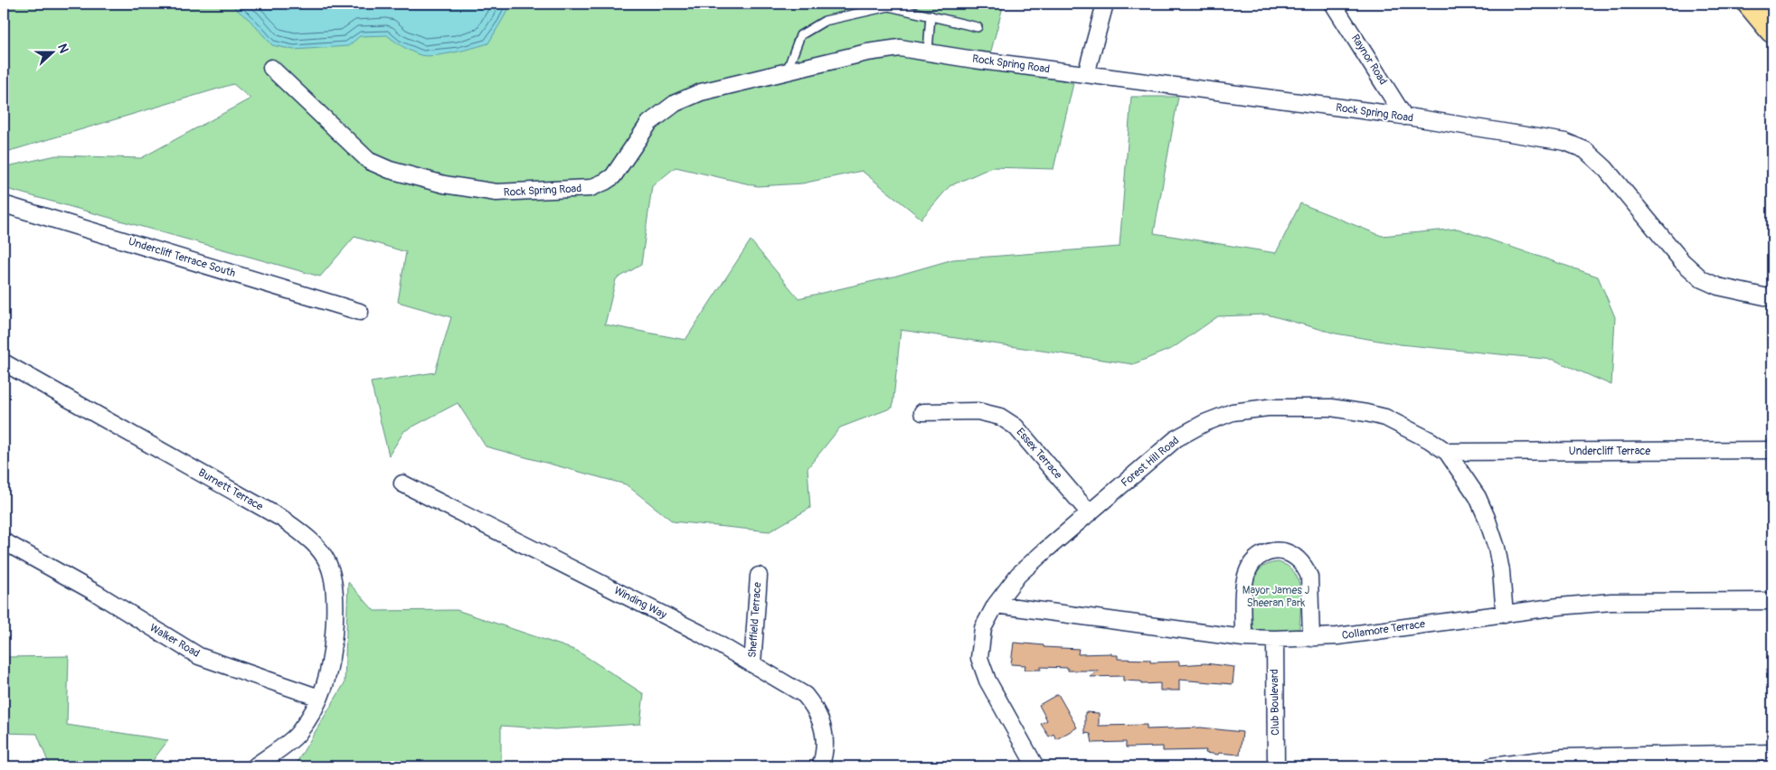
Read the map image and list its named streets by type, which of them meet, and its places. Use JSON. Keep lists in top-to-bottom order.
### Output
{
  "streets": {
    "street": [
      "Raynor Road",
      "Rock Spring Road",
      "Undercliff Terrace South",
      "Undercliff Terrace",
      "Essex Terrace",
      "Forest Hill Road",
      "Burnett Terrace",
      "Winding Way",
      "Sheffield Terrace",
      "Collamore Terrace",
      "Walker Road",
      "Club Boulevard"
    ]
  },
  "crossings": [
    ["Raynor Road", "Rock Spring Road"],
    ["Undercliff Terrace", "Forest Hill Road"],
    ["Essex Terrace", "Forest Hill Road"],
    ["Forest Hill Road", "Collamore Terrace"],
    ["Burnett Terrace", "Walker Road"],
    ["Winding Way", "Sheffield Terrace"],
    ["Collamore Terrace", "Club Boulevard"]
  ],
  "parks": ["Mayor James J Sheeran Park"],
  "north": "right"
}
